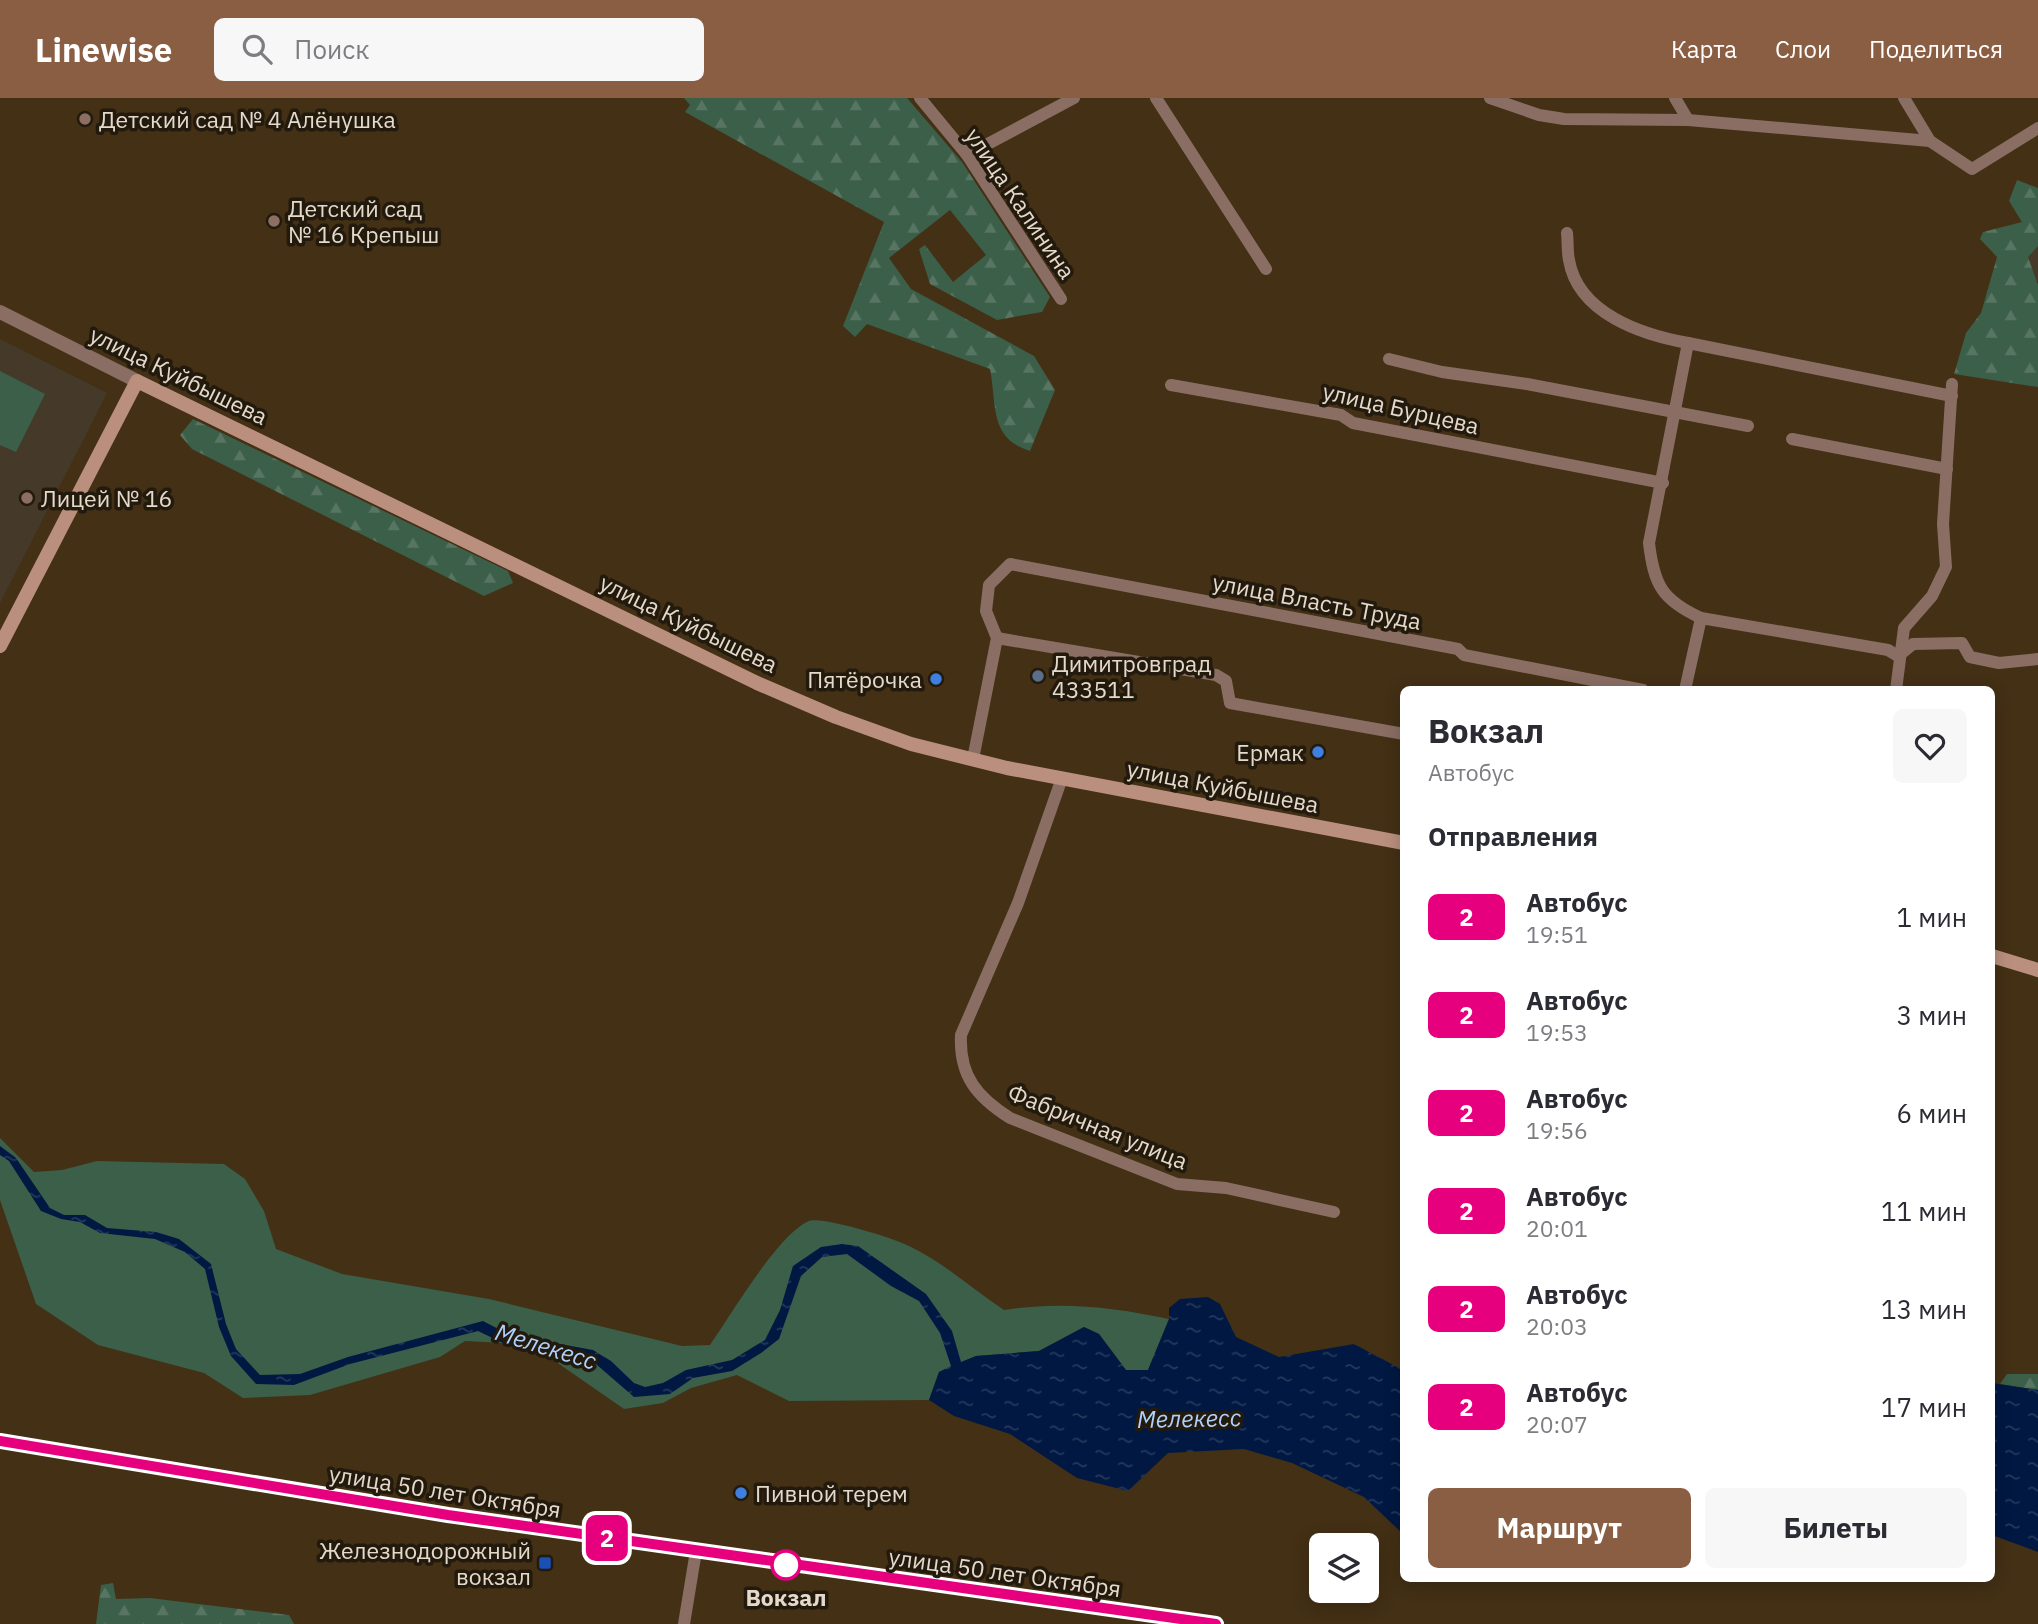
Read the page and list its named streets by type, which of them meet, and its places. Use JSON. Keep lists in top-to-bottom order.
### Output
{
  "streets": {
    "main road": ["улица Куйбышева", "улица 50 лет Октября"],
    "street": [
      "улица Калинина",
      "улица Бурцева",
      "улица Власть Труда",
      "Фабричная улица"
    ]
  },
  "crossings": [
    ["улица Куйбышева", "Фабричная улица"]
  ],
  "water": ["Мелекесс"],
  "places": {
    "other": [
      "Детский сад № 4 Алёнушка",
      "Детский сад № 16 Крепыш",
      "Лицей № 16",
      "Димитровград 433511",
      "Пятёрочка",
      "Ермак",
      "Пивной терем",
      "Вокзал"
    ],
    "transit": ["Железнодорожный вокзал"]
  },
  "lines": ["bus line 2"],
  "page": {
    "header": "Linewise",
    "search": "Поиск",
    "nav": ["Карта", "Слои", "Поделиться"],
    "on_map": "2",
    "heading": [
      ["Вокзал", "Автобус"],
      "Отправления"
    ],
    "list": [
      {
        "mark": "2",
        "name": "Автобус",
        "note": "19:51",
        "value": "1 мин"
      },
      {
        "mark": "2",
        "name": "Автобус",
        "note": "19:53",
        "value": "3 мин"
      },
      {
        "mark": "2",
        "name": "Автобус",
        "note": "19:56",
        "value": "6 мин"
      },
      {
        "mark": "2",
        "name": "Автобус",
        "note": "20:01",
        "value": "11 мин"
      },
      {
        "mark": "2",
        "name": "Автобус",
        "note": "20:03",
        "value": "13 мин"
      },
      {
        "mark": "2",
        "name": "Автобус",
        "note": "20:07",
        "value": "17 мин"
      }
    ],
    "buttons": ["Маршрут", "Билеты"]
  }
}
